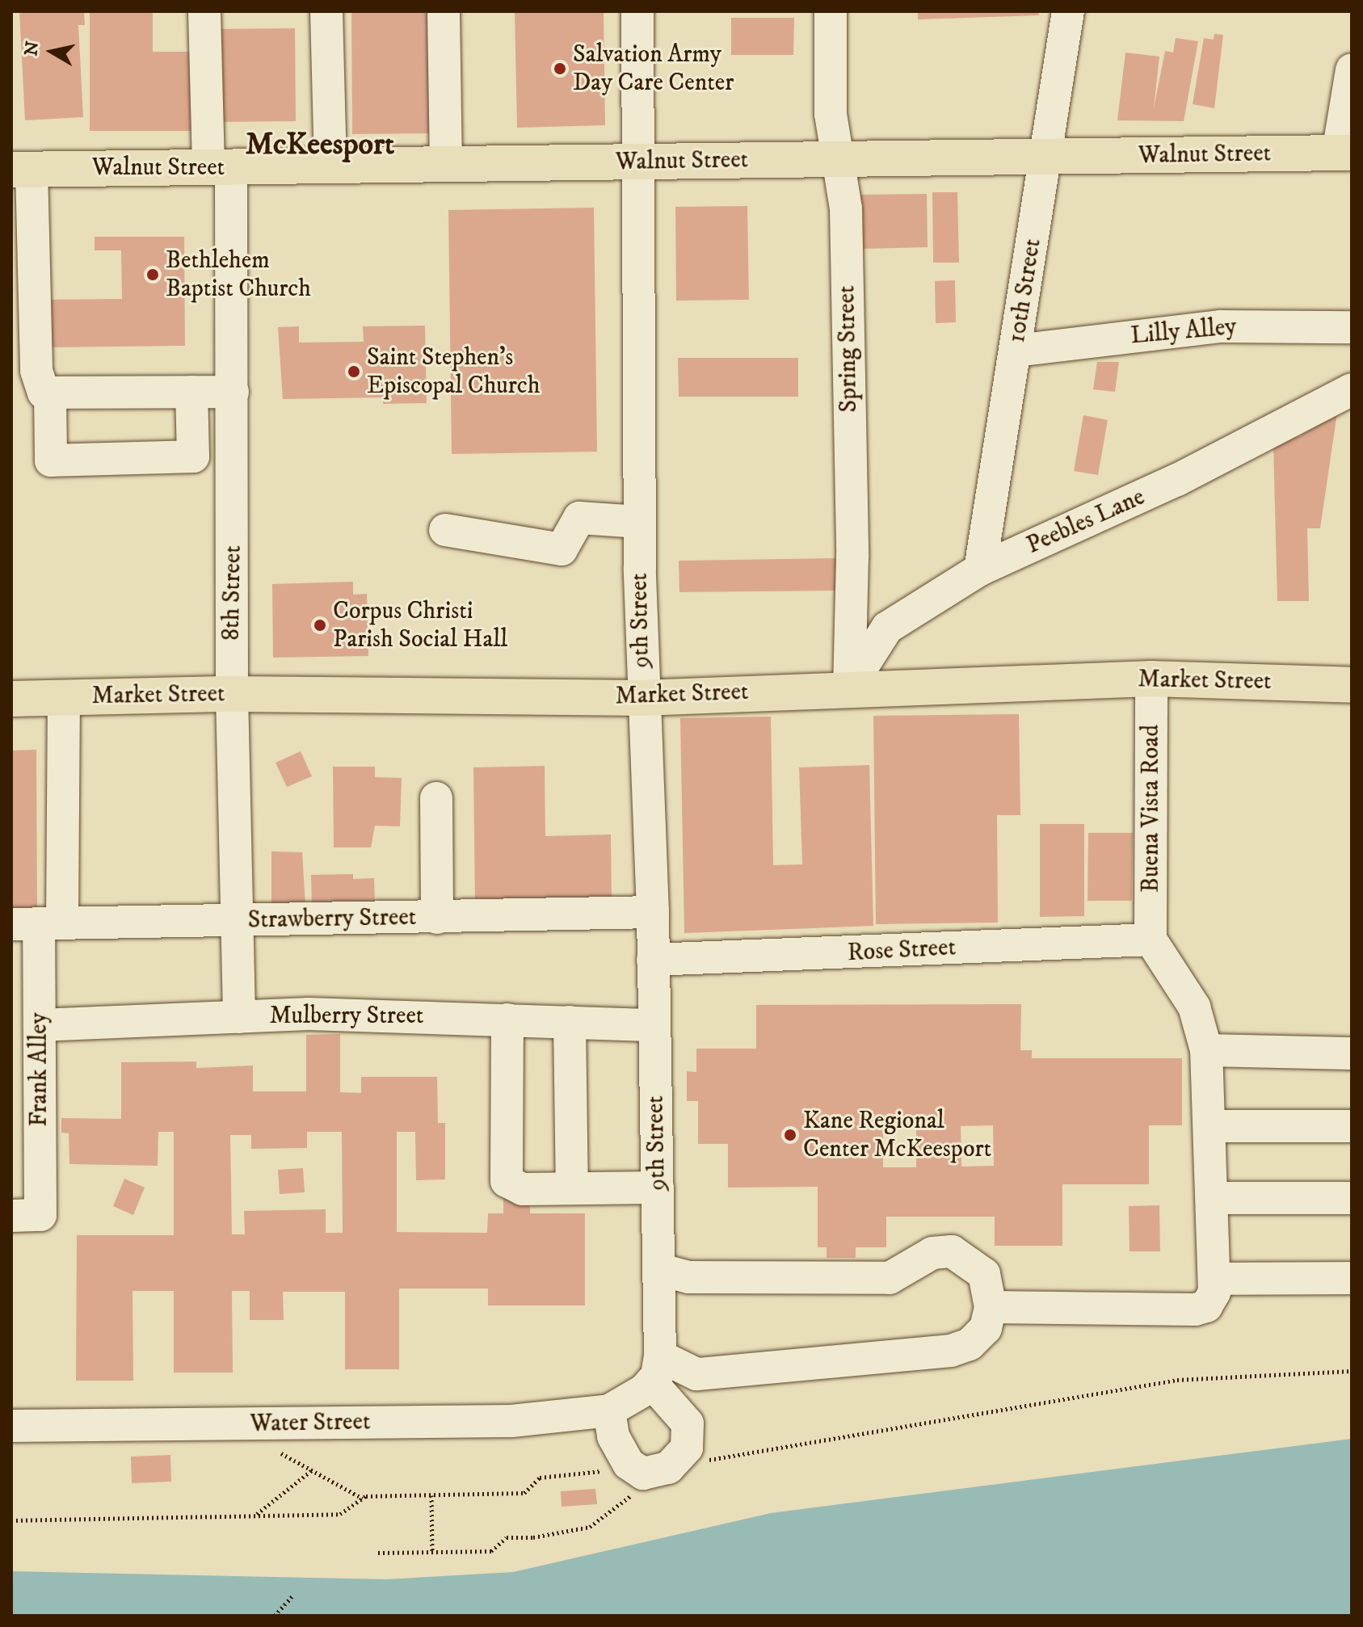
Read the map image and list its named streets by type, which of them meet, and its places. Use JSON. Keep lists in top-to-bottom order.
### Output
{
  "streets": {
    "main road": ["Walnut Street", "Market Street"],
    "street": [
      "10th Street",
      "Lilly Alley",
      "Spring Street",
      "Peebles Lane",
      "8th Street",
      "9th Street",
      "Buena Vista Road",
      "Strawberry Street",
      "Rose Street",
      "Mulberry Street",
      "Frank Alley",
      "Water Street"
    ]
  },
  "crossings": [
    ["Walnut Street", "10th Street"],
    ["Walnut Street", "Spring Street"],
    ["Walnut Street", "8th Street"],
    ["Walnut Street", "9th Street"],
    ["10th Street", "Lilly Alley"],
    ["10th Street", "Peebles Lane"],
    ["Spring Street", "Peebles Lane"],
    ["Spring Street", "Market Street"],
    ["Peebles Lane", "Market Street"],
    ["8th Street", "Market Street"],
    ["8th Street", "Strawberry Street"],
    ["8th Street", "Mulberry Street"],
    ["9th Street", "Market Street"],
    ["9th Street", "Strawberry Street"],
    ["9th Street", "Rose Street"],
    ["9th Street", "Mulberry Street"],
    ["9th Street", "Water Street"],
    ["Market Street", "Buena Vista Road"],
    ["Market Street", "Frank Alley"],
    ["Buena Vista Road", "Rose Street"],
    ["Strawberry Street", "Frank Alley"],
    ["Mulberry Street", "Frank Alley"]
  ],
  "districts": ["McKeesport"],
  "places": [
    "Salvation Army Day Care Center",
    "Bethlehem Baptist Church",
    "Saint Stephen's Episcopal Church",
    "Corpus Christi Parish Social Hall",
    "Kane Regional Center McKeesport"
  ],
  "north": "left"
}
